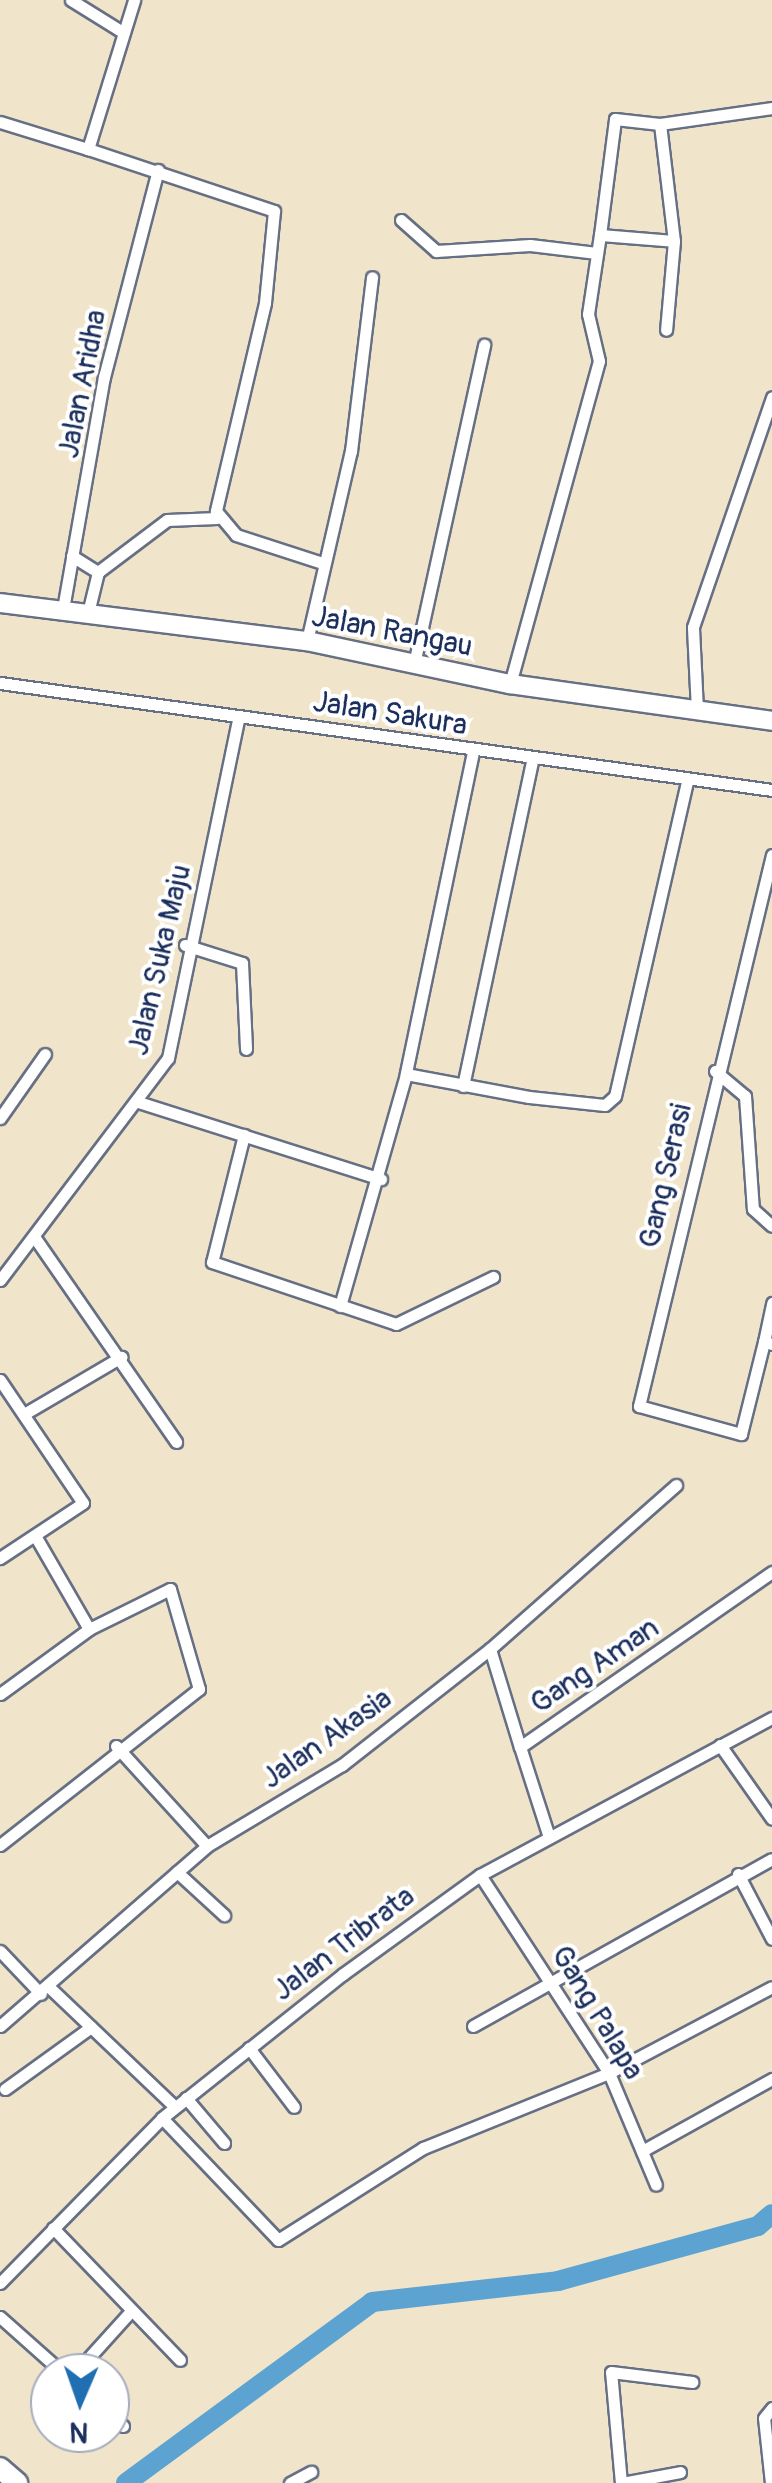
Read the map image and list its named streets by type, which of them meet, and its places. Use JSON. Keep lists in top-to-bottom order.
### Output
{
  "streets": {
    "main road": ["Jalan Rangau"],
    "street": [
      "Jalan Aridha",
      "Jalan Sakura",
      "Jalan Suka Maju",
      "Gang Serasi",
      "Gang Aman",
      "Jalan Akasia",
      "Jalan Tribrata",
      "Gang Palapa"
    ]
  },
  "crossings": [
    ["Jalan Aridha", "Jalan Rangau"],
    ["Jalan Sakura", "Jalan Suka Maju"],
    ["Gang Aman", "Jalan Tribrata"],
    ["Jalan Tribrata", "Gang Palapa"]
  ],
  "north": "bottom"
}
